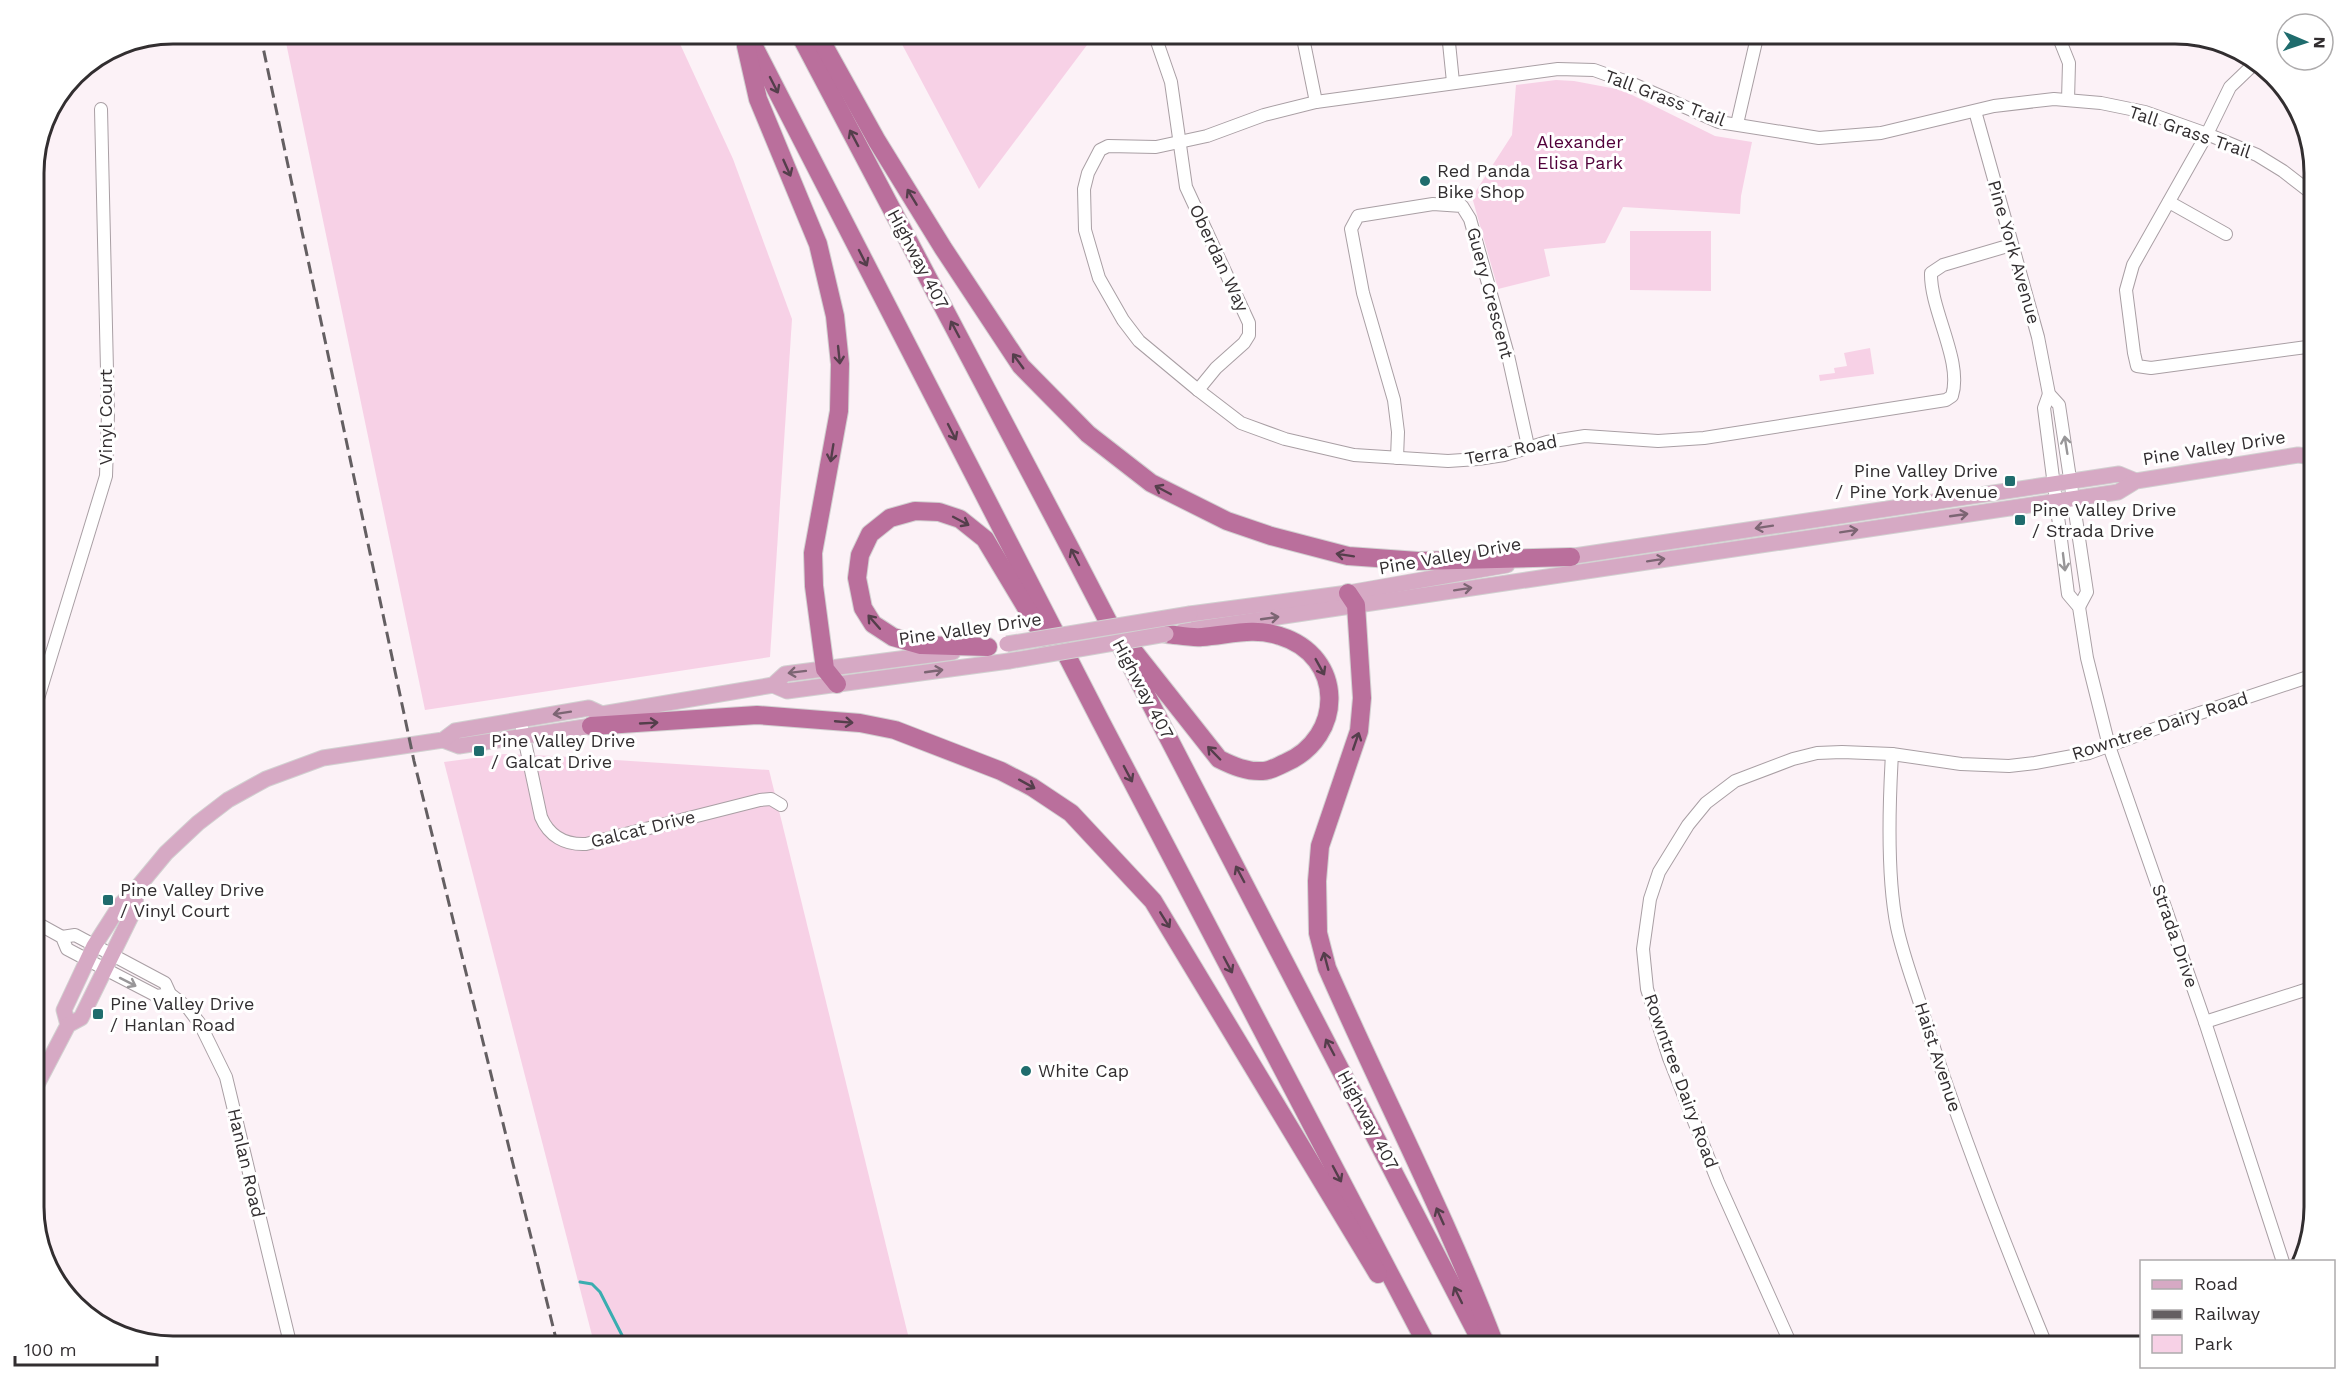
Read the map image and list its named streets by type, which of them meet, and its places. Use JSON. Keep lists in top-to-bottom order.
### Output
{
  "streets": {
    "highway": ["Highway 407"],
    "main road": ["Pine Valley Drive"],
    "street": [
      "Tall Grass Trail",
      "Pine York Avenue",
      "Oberdan Way",
      "Guery Crescent",
      "Vinyl Court",
      "Terra Road",
      "Rowntree Dairy Road",
      "Galcat Drive",
      "Strada Drive",
      "Haist Avenue",
      "Hanlan Road"
    ]
  },
  "crossings": [
    ["Tall Grass Trail", "Pine York Avenue"],
    ["Tall Grass Trail", "Oberdan Way"],
    ["Tall Grass Trail", "Terra Road"],
    ["Pine York Avenue", "Pine Valley Drive"],
    ["Pine York Avenue", "Terra Road"],
    ["Pine York Avenue", "Strada Drive"],
    ["Oberdan Way", "Terra Road"],
    ["Guery Crescent", "Terra Road"],
    ["Pine Valley Drive", "Galcat Drive"],
    ["Pine Valley Drive", "Strada Drive"],
    ["Pine Valley Drive", "Hanlan Road"],
    ["Rowntree Dairy Road", "Strada Drive"],
    ["Rowntree Dairy Road", "Haist Avenue"]
  ],
  "parks": ["Alexander Elisa Park"],
  "places": {
    "other": ["Red Panda Bike Shop", "White Cap"],
    "transit": [
      "Pine Valley Drive / Pine York Avenue",
      "Pine Valley Drive / Strada Drive",
      "Pine Valley Drive / Galcat Drive",
      "Pine Valley Drive / Vinyl Court",
      "Pine Valley Drive / Hanlan Road"
    ]
  },
  "legend": ["Road", "Railway", "Park"],
  "scale_bar": "100 m",
  "north": "right"
}
